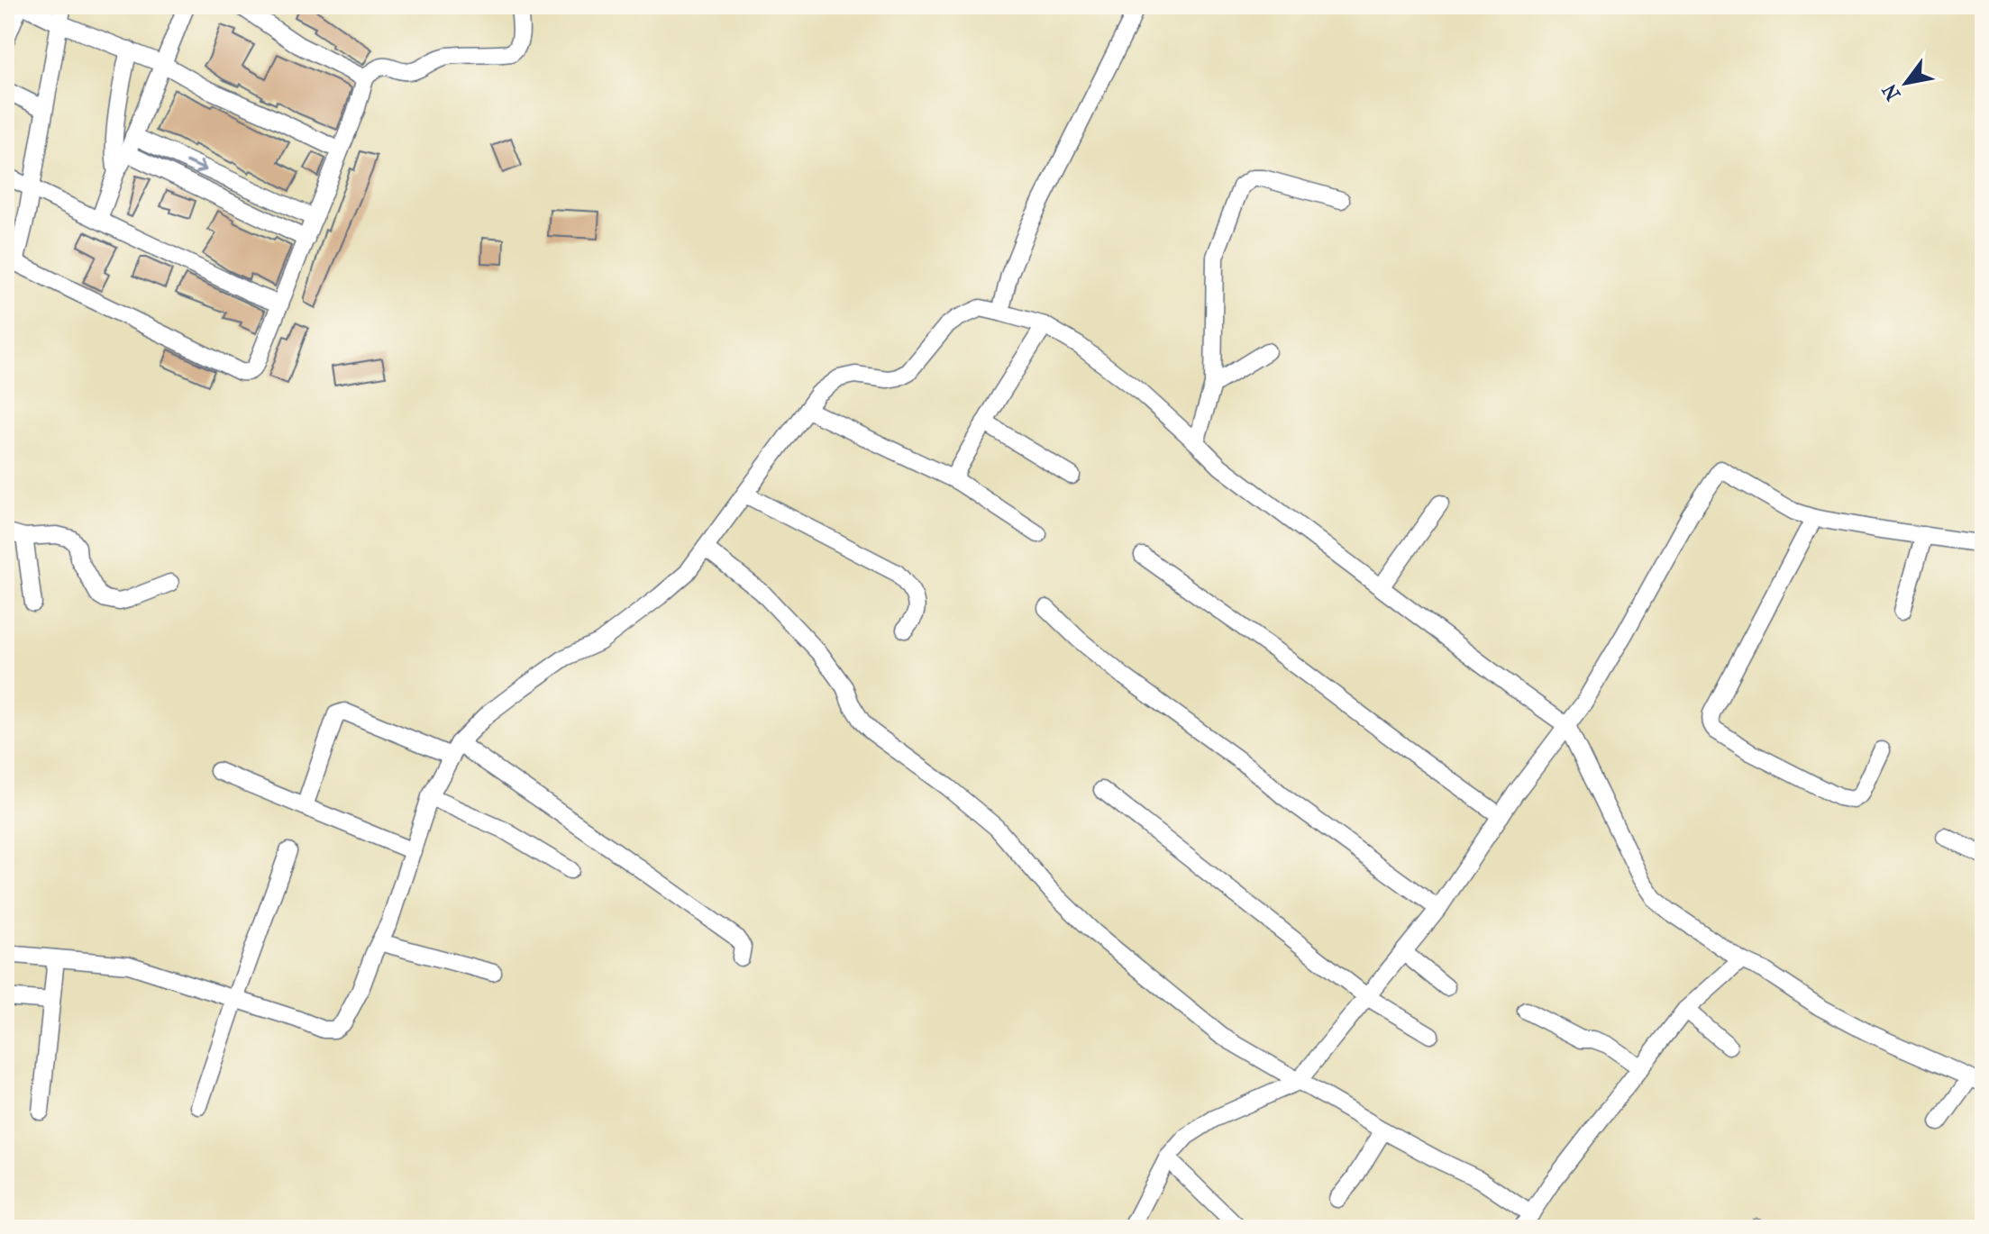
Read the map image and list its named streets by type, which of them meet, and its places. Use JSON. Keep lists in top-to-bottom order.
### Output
{
  "north": "bottom left"
}
